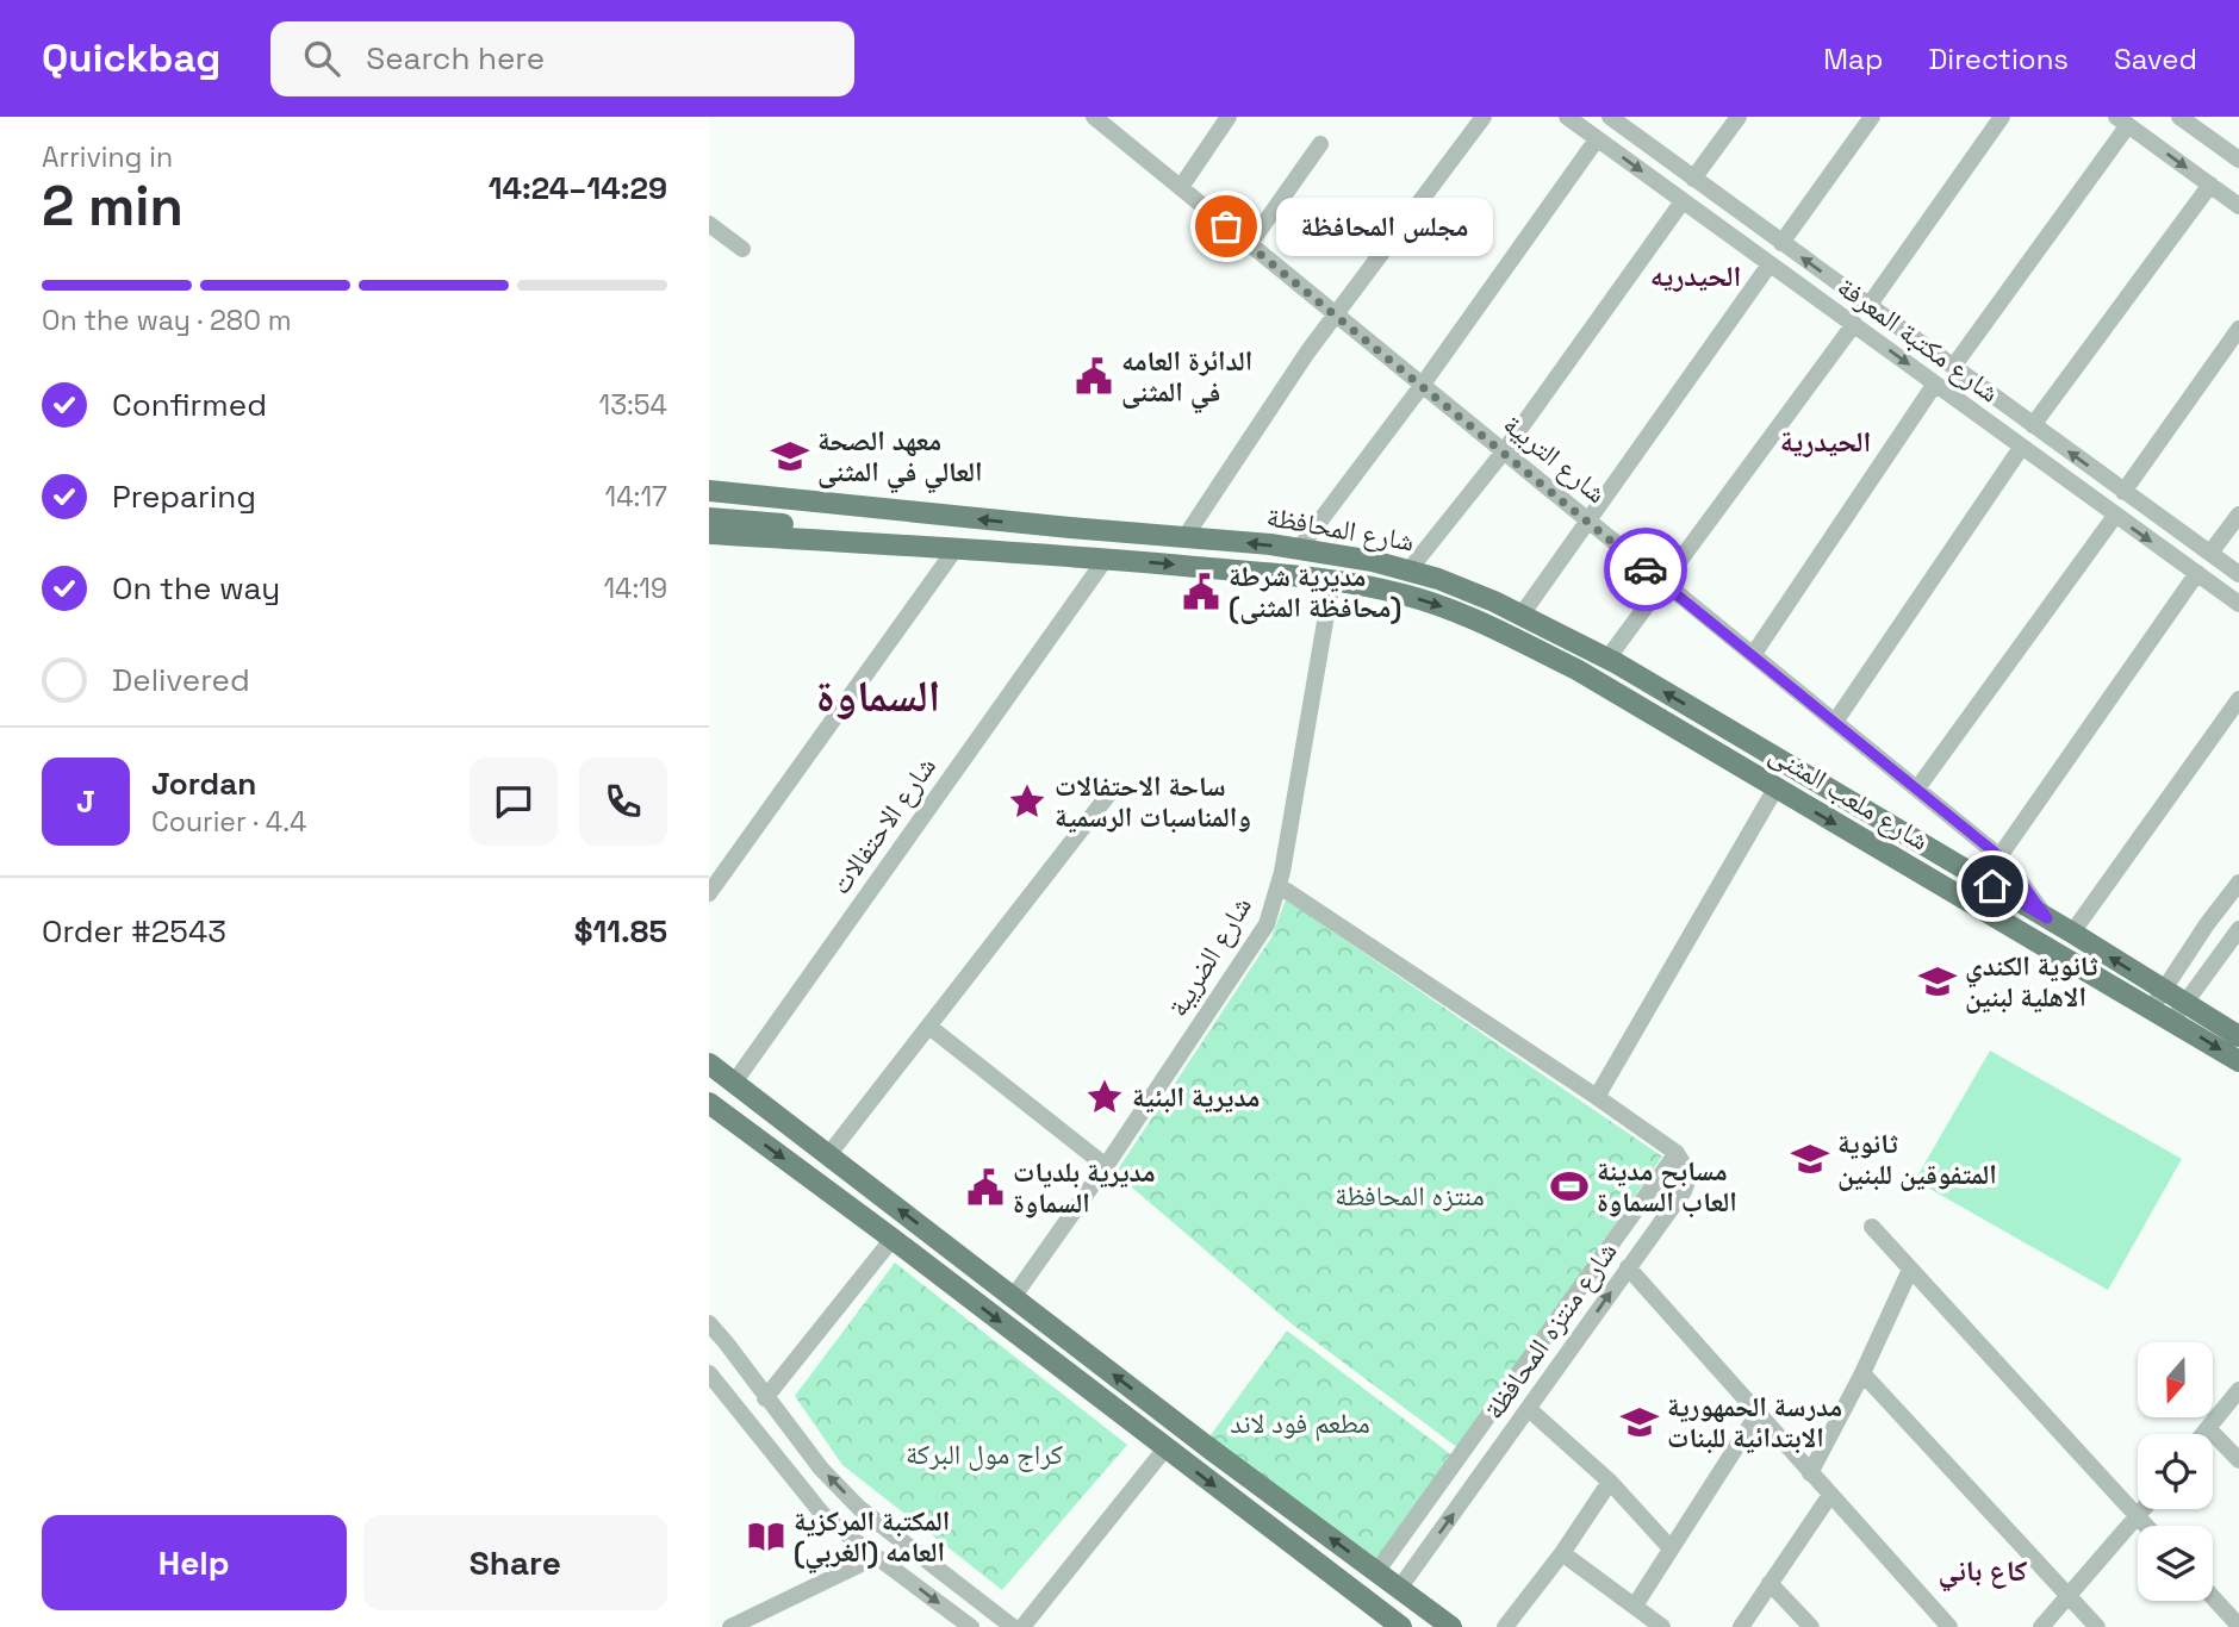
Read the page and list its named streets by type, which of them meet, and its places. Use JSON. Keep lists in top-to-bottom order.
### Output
{
  "streets": {
    "main road": ["شارع المحافظة", "شارع ملعب المثنى"],
    "street": [
      "شارع مكتبة المعرفة",
      "شارع التربية",
      "شارع الاحتفالات",
      "شارع الضريبة",
      "شارع منتزه المحافظة"
    ]
  },
  "crossings": [
    ["شارع التربية", "شارع ملعب المثنى"],
    ["شارع المحافظة", "شارع ملعب المثنى"],
    ["شارع المحافظة", "شارع الاحتفالات"],
    ["شارع المحافظة", "شارع الضريبة"]
  ],
  "districts": [
    "الحيدريه",
    "الحيدرية",
    "السماوة",
    "كاع باني"
  ],
  "parks": ["منتزه المحافظة", "مطعم فود لاند", "كراج مول البركة"],
  "places": {
    "other": ["مجلس المحافظة"],
    "public building": ["الدائرة العامه في المثنى", "مديرية شرطة (محافظة المثنى)", "مديرية بلديات السماوة"],
    "school or university": [
      "معهد الصحة العالي في المثنى",
      "ثانوية الكندي الاهلية لبنين",
      "ثانوية المتفوقين للبنين",
      "مدرسة الحمهورية الابتدائية للبنات"
    ],
    "place": ["ساحة الاحتفالات والمناسبات الرسمية", "مديرية البئية"],
    "sports": ["مسابح مدينة العاب السماوة"],
    "library": ["المكتبة المركزية العامه (الغربي)"]
  },
  "north": "bottom",
  "page": {
    "header": "Quickbag",
    "search": "Search here",
    "nav": ["Map", "Directions", "Saved"],
    "heading": ["2 min", "Arriving in", "14:24–14:29"],
    "panel": [
      "Jordan",
      "Courier · 4.4",
      "Order #2543",
      "$11.85"
    ],
    "bubble": "مجلس المحافظة",
    "bar": "On the way · 280 m",
    "list": [
      ["Confirmed", "13:54"],
      ["Preparing", "14:17"],
      ["On the way", "14:19"],
      "Delivered"
    ],
    "round": "J",
    "buttons": ["Help", "Share"]
  }
}
